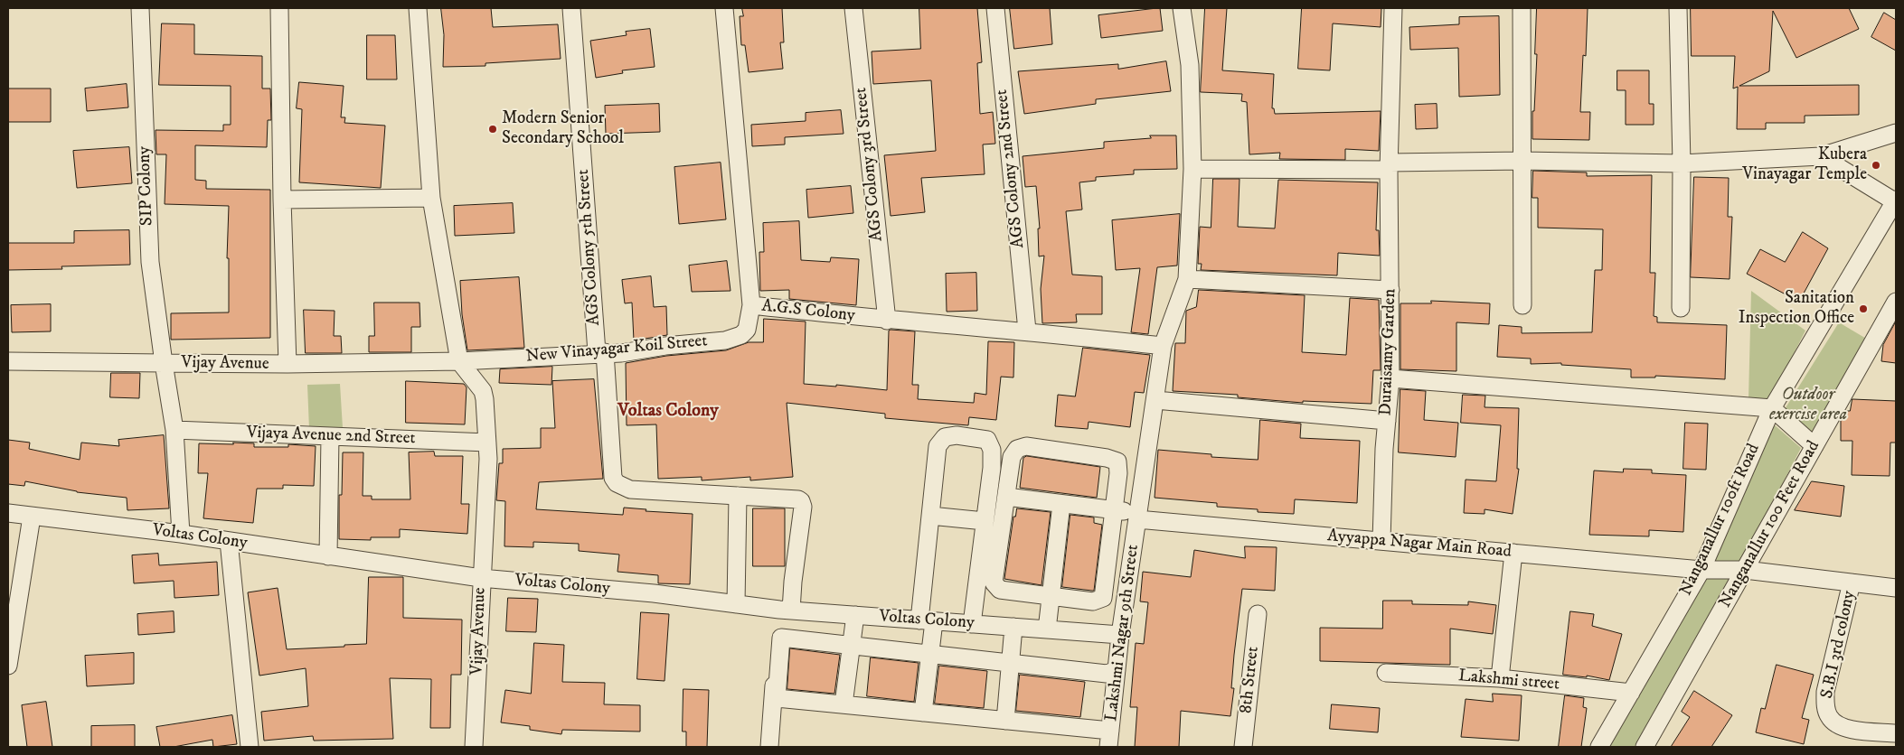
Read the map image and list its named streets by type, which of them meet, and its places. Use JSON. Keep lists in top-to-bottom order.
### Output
{
  "streets": {
    "street": [
      "AGS Colony 3rd Street",
      "AGS Colony 2nd Street",
      "SIP Colony",
      "AGS Colony 5th Street",
      "A.G.S Colony",
      "New Vinayagar Koil Street",
      "Duraisamy Garden",
      "Vijay Avenue",
      "Vijaya Avenue 2nd Street",
      "Nanganallur 100ft Road",
      "Nanganallur 100 Feet Road",
      "Voltas Colony",
      "Ayyappa Nagar Main Road",
      "Lakshmi Nagar 9th Street",
      "S.B.I 3rd colony",
      "8th Street",
      "Lakshmi street"
    ]
  },
  "crossings": [
    ["AGS Colony 3rd Street", "A.G.S Colony"],
    ["AGS Colony 2nd Street", "A.G.S Colony"],
    ["SIP Colony", "Vijay Avenue"],
    ["AGS Colony 5th Street", "New Vinayagar Koil Street"],
    ["A.G.S Colony", "New Vinayagar Koil Street"],
    ["A.G.S Colony", "Lakshmi Nagar 9th Street"],
    ["New Vinayagar Koil Street", "Vijay Avenue"],
    ["Duraisamy Garden", "Ayyappa Nagar Main Road"],
    ["Vijay Avenue", "Vijaya Avenue 2nd Street"],
    ["Vijay Avenue", "Voltas Colony"],
    ["Nanganallur 100ft Road", "Ayyappa Nagar Main Road"],
    ["Nanganallur 100ft Road", "Lakshmi street"],
    ["Nanganallur 100 Feet Road", "Ayyappa Nagar Main Road"],
    ["Voltas Colony", "Lakshmi Nagar 9th Street"],
    ["Ayyappa Nagar Main Road", "Lakshmi Nagar 9th Street"],
    ["Ayyappa Nagar Main Road", "S.B.I 3rd colony"]
  ],
  "districts": ["Voltas Colony"],
  "parks": ["Outdoor exercise area"],
  "places": ["Modern Senior Secondary School", "Kubera Vinayagar Temple", "Sanitation Inspection Office"]
}
